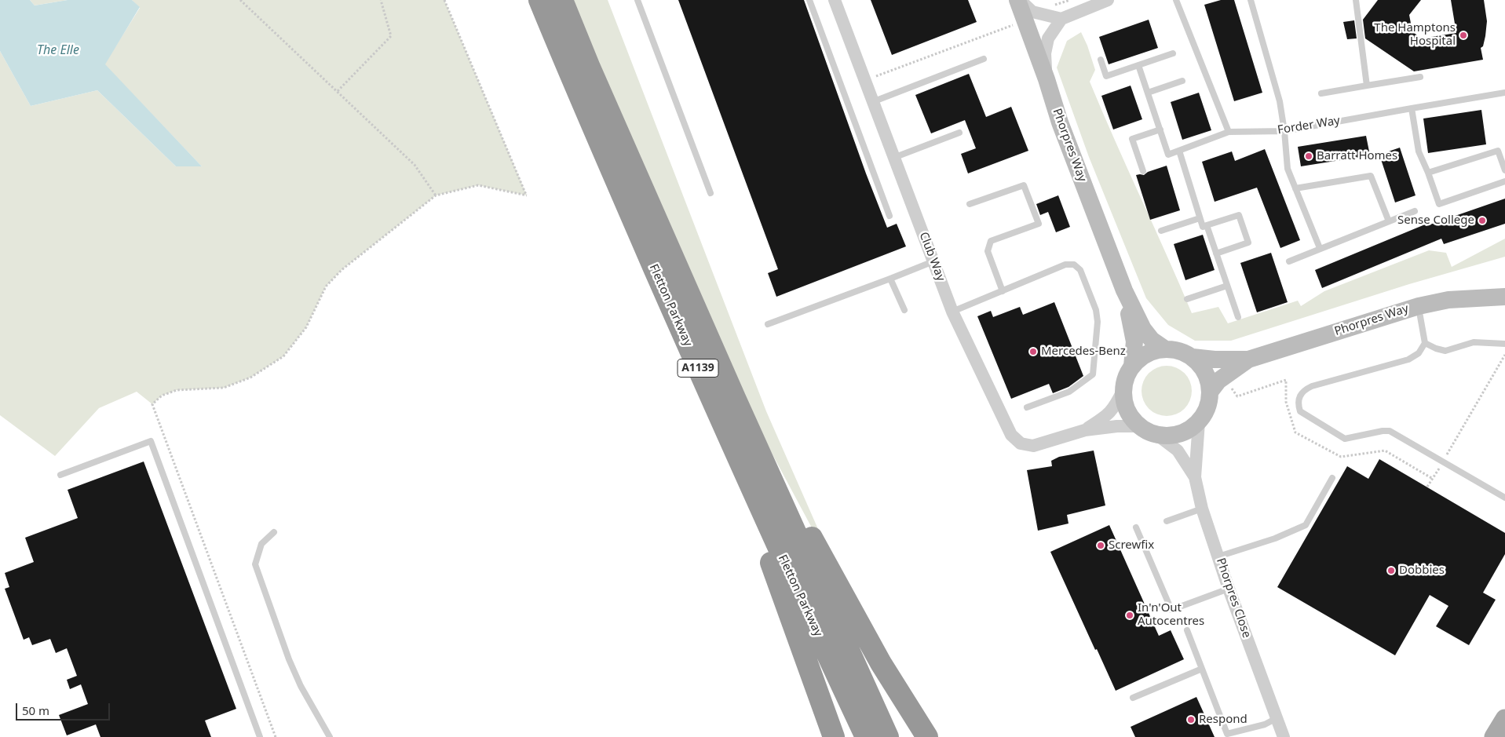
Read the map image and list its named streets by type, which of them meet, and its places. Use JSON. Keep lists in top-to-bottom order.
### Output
{
  "streets": {
    "highway": ["Fletton Parkway", "A1139"],
    "street": ["Phorpres Way", "Club Way", "Phorpres Close"],
    "lane": ["Forder Way"]
  },
  "crossings": [
    ["Phorpres Way", "Club Way"],
    ["Phorpres Way", "Phorpres Close"],
    ["Club Way", "Phorpres Close"]
  ],
  "water": ["The Elle"],
  "places": [
    "The Hamptons Hospital",
    "Barratt Homes",
    "Sense College",
    "Mercedes-Benz",
    "Screwfix",
    "Dobbies",
    "In'n'Out Autocentres",
    "Respond"
  ],
  "scale_bar": "50 m"
}
